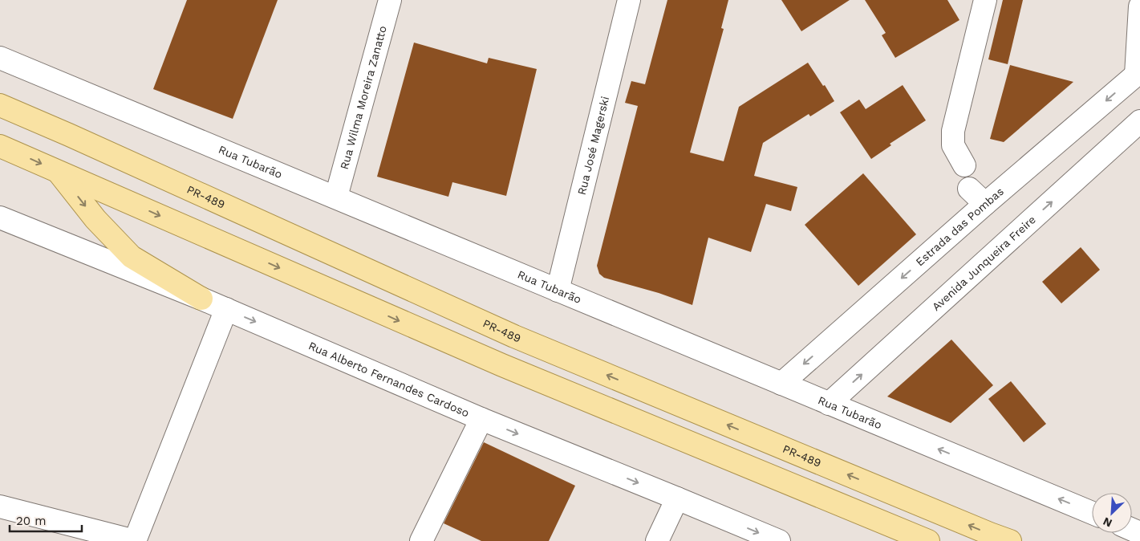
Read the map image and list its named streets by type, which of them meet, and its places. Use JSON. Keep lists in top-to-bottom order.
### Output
{
  "streets": {
    "main road": ["PR-489"],
    "street": [
      "Rua Wilma Moreira Zanatto",
      "Rua José Magerski",
      "Rua Tubarão",
      "Estrada das Pombas",
      "Avenida Junqueira Freire",
      "Rua Alberto Fernandes Cardoso"
    ]
  },
  "crossings": [
    ["Rua Wilma Moreira Zanatto", "Rua Tubarão"],
    ["Rua José Magerski", "Rua Tubarão"],
    ["Rua Tubarão", "Estrada das Pombas"],
    ["Rua Tubarão", "Avenida Junqueira Freire"]
  ],
  "one_way": ["Estrada das Pombas", "Avenida Junqueira Freire", "Rua Alberto Fernandes Cardoso"],
  "scale_bar": "20 m",
  "north": "bottom left"
}
